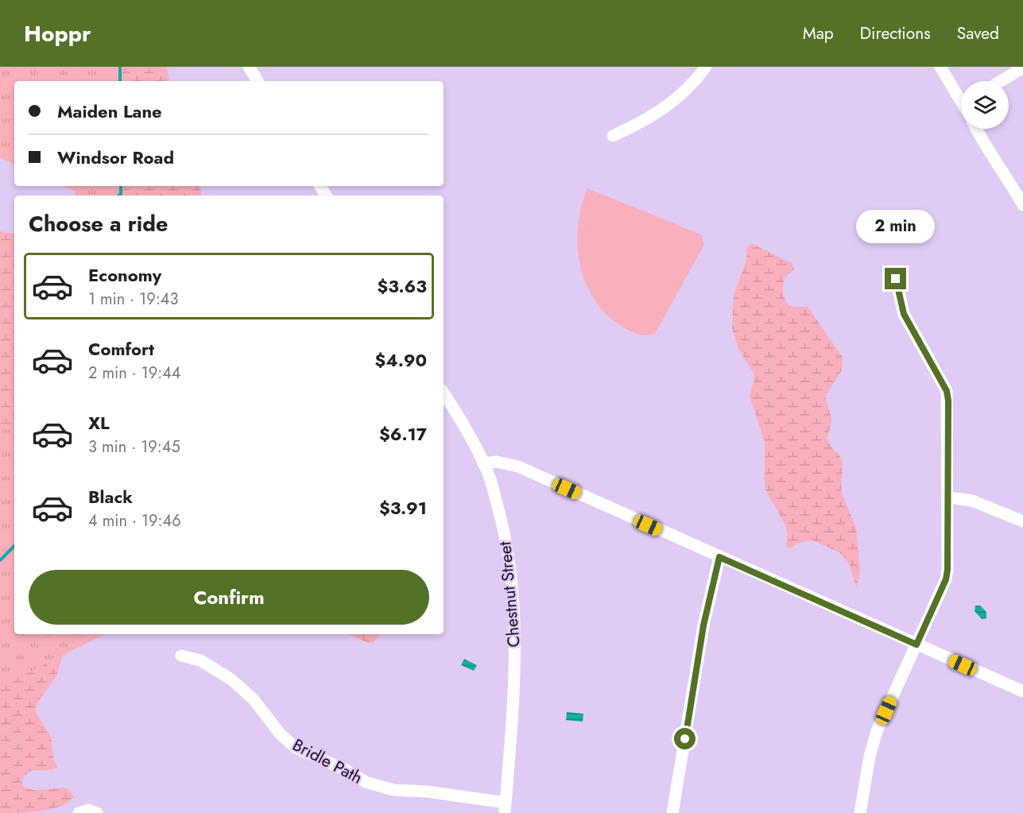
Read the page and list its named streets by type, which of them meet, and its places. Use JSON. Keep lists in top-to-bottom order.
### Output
{
  "streets": {
    "street": ["Chestnut Street", "Bridle Path"]
  },
  "crossings": [
    ["Chestnut Street", "Bridle Path"]
  ],
  "page": {
    "header": "Hoppr",
    "nav": ["Map", "Directions", "Saved"],
    "banner": ["Maiden Lane", "Windsor Road"],
    "heading": "Choose a ride",
    "bubble": "2 min",
    "list": [
      {
        "name": "Economy",
        "note": "1 min · 19:43",
        "value": "$3.63"
      },
      {
        "name": "Comfort",
        "note": "2 min · 19:44",
        "value": "$4.90"
      },
      {
        "name": "XL",
        "note": "3 min · 19:45",
        "value": "$6.17"
      },
      {
        "name": "Black",
        "note": "4 min · 19:46",
        "value": "$3.91"
      }
    ],
    "buttons": "Confirm"
  }
}
